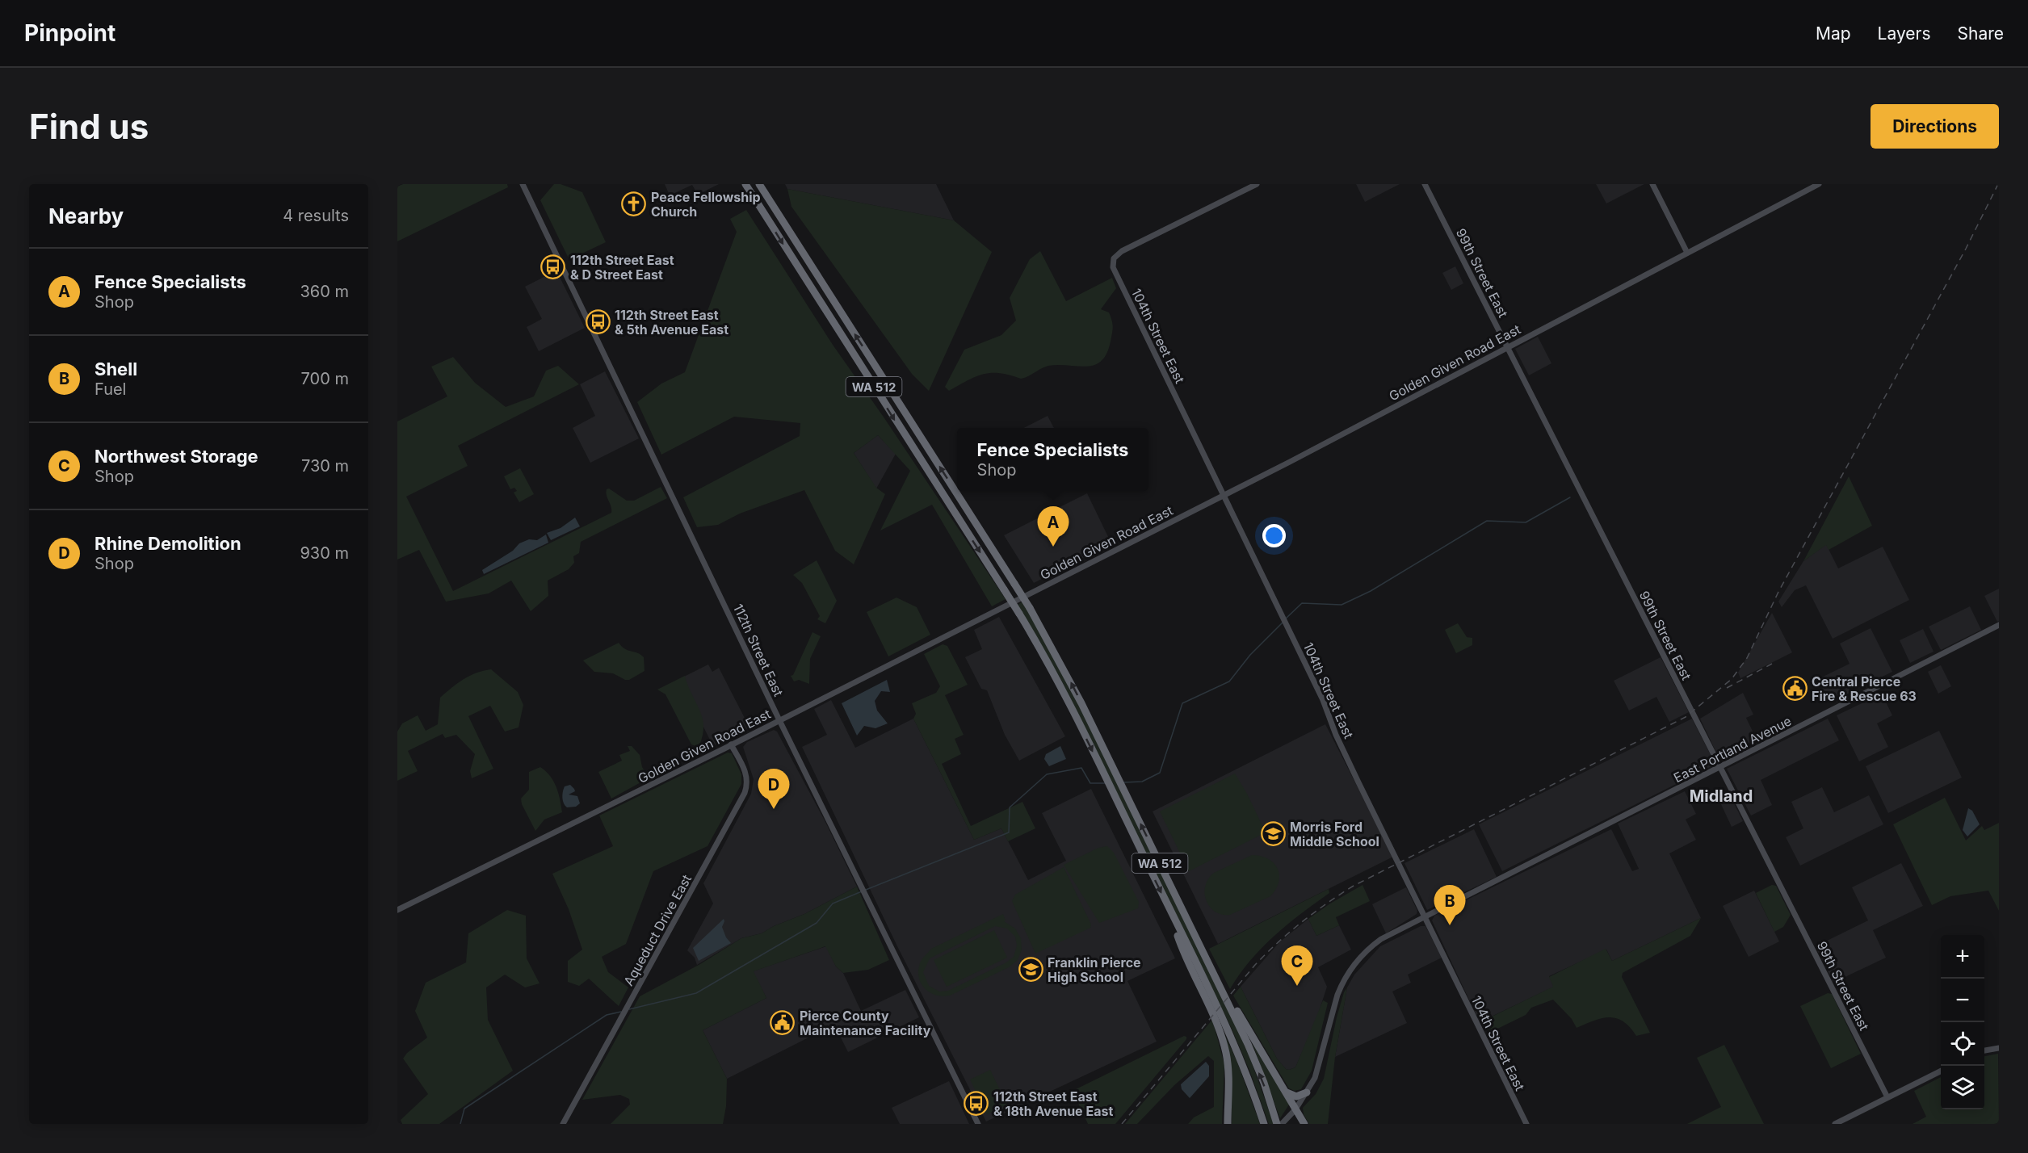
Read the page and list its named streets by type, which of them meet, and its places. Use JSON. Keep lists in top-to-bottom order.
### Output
{
  "streets": {
    "highway": ["WA 512"],
    "street": [
      "99th Street East",
      "104th Street East",
      "Golden Given Road East",
      "112th Street East",
      "East Portland Avenue",
      "Aqueduct Drive East"
    ]
  },
  "crossings": [
    ["99th Street East", "Golden Given Road East"],
    ["99th Street East", "East Portland Avenue"],
    ["104th Street East", "Golden Given Road East"],
    ["104th Street East", "East Portland Avenue"],
    ["Golden Given Road East", "112th Street East"],
    ["Golden Given Road East", "Aqueduct Drive East"]
  ],
  "districts": ["Midland"],
  "places": {
    "church": ["Peace Fellowship Church"],
    "bus stop": ["112th Street East & D Street East", "112th Street East & 5th Avenue East", "112th Street East & 18th Avenue East"],
    "public building": ["Central Pierce Fire & Rescue 63", "Pierce County Maintenance Facility"],
    "school or university": ["Morris Ford Middle School", "Franklin Pierce High School"]
  },
  "page": {
    "header": "Pinpoint",
    "nav": ["Map", "Layers", "Share"],
    "buttons": "Directions",
    "title": "Find us",
    "heading": ["Nearby", "4 results"],
    "list": [
      {
        "mark": "A",
        "name": "Fence Specialists",
        "note": "Shop",
        "value": "360 m"
      },
      {
        "mark": "B",
        "name": "Shell",
        "note": "Fuel",
        "value": "700 m"
      },
      {
        "mark": "C",
        "name": "Northwest Storage",
        "note": "Shop",
        "value": "730 m"
      },
      {
        "mark": "D",
        "name": "Rhine Demolition",
        "note": "Shop",
        "value": "930 m"
      }
    ],
    "popup": ["Fence Specialists", "Shop"],
    "pins": [
      "A",
      "D",
      "B",
      "C"
    ],
    "map_buttons": ["+", "−"]
  }
}
